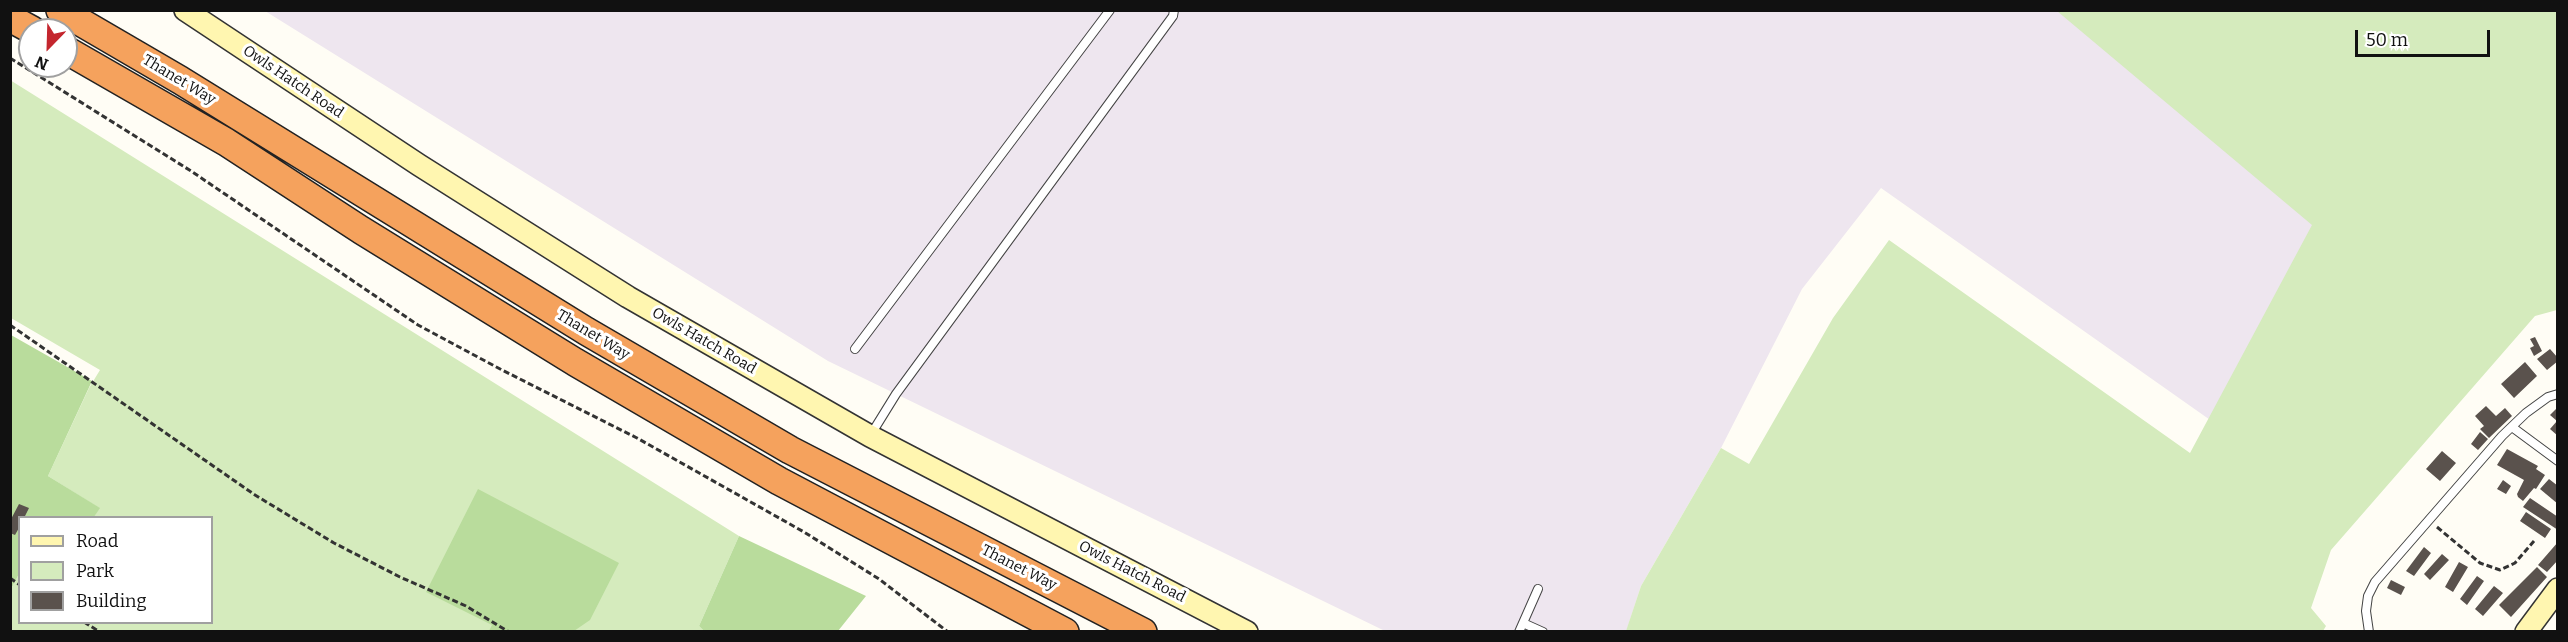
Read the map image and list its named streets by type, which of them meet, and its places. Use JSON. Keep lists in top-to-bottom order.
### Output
{
  "streets": {
    "highway": ["Thanet Way"],
    "street": ["Owls Hatch Road"]
  },
  "legend": ["Road", "Park", "Building"],
  "scale_bar": "50 m",
  "north": "bottom left"
}
